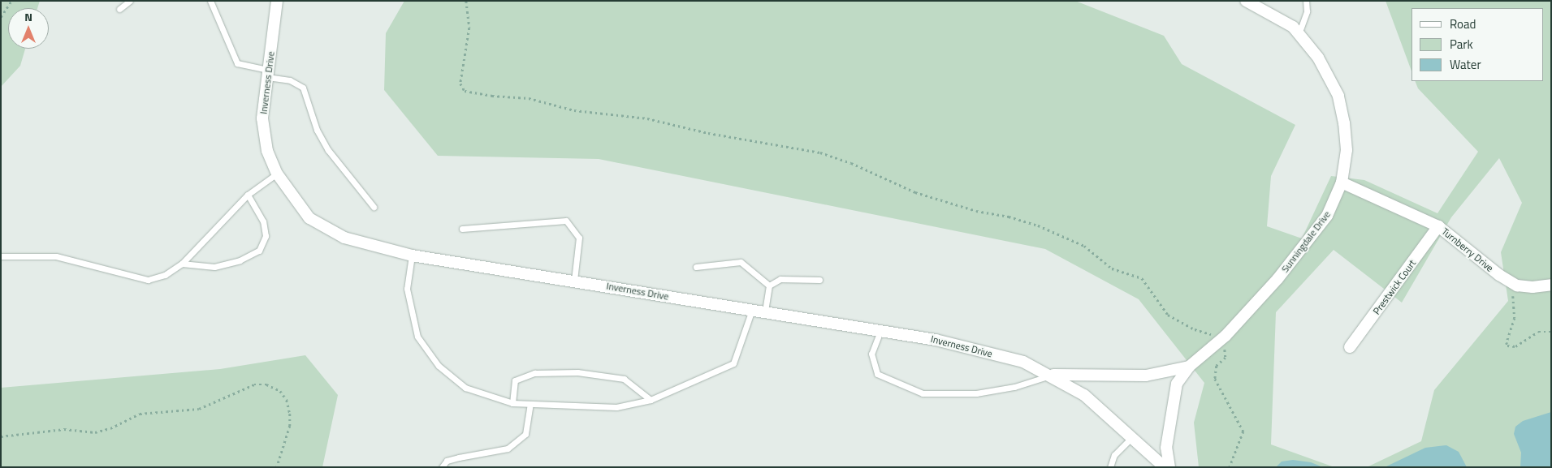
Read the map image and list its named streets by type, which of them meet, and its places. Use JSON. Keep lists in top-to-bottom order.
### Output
{
  "streets": {
    "street": [
      "Inverness Drive",
      "Sunningdale Drive",
      "Turnberry Drive",
      "Prestwick Court"
    ]
  },
  "crossings": [
    ["Inverness Drive", "Sunningdale Drive"],
    ["Sunningdale Drive", "Turnberry Drive"],
    ["Turnberry Drive", "Prestwick Court"]
  ],
  "legend": ["Road", "Park", "Water"],
  "north": "top"
}
